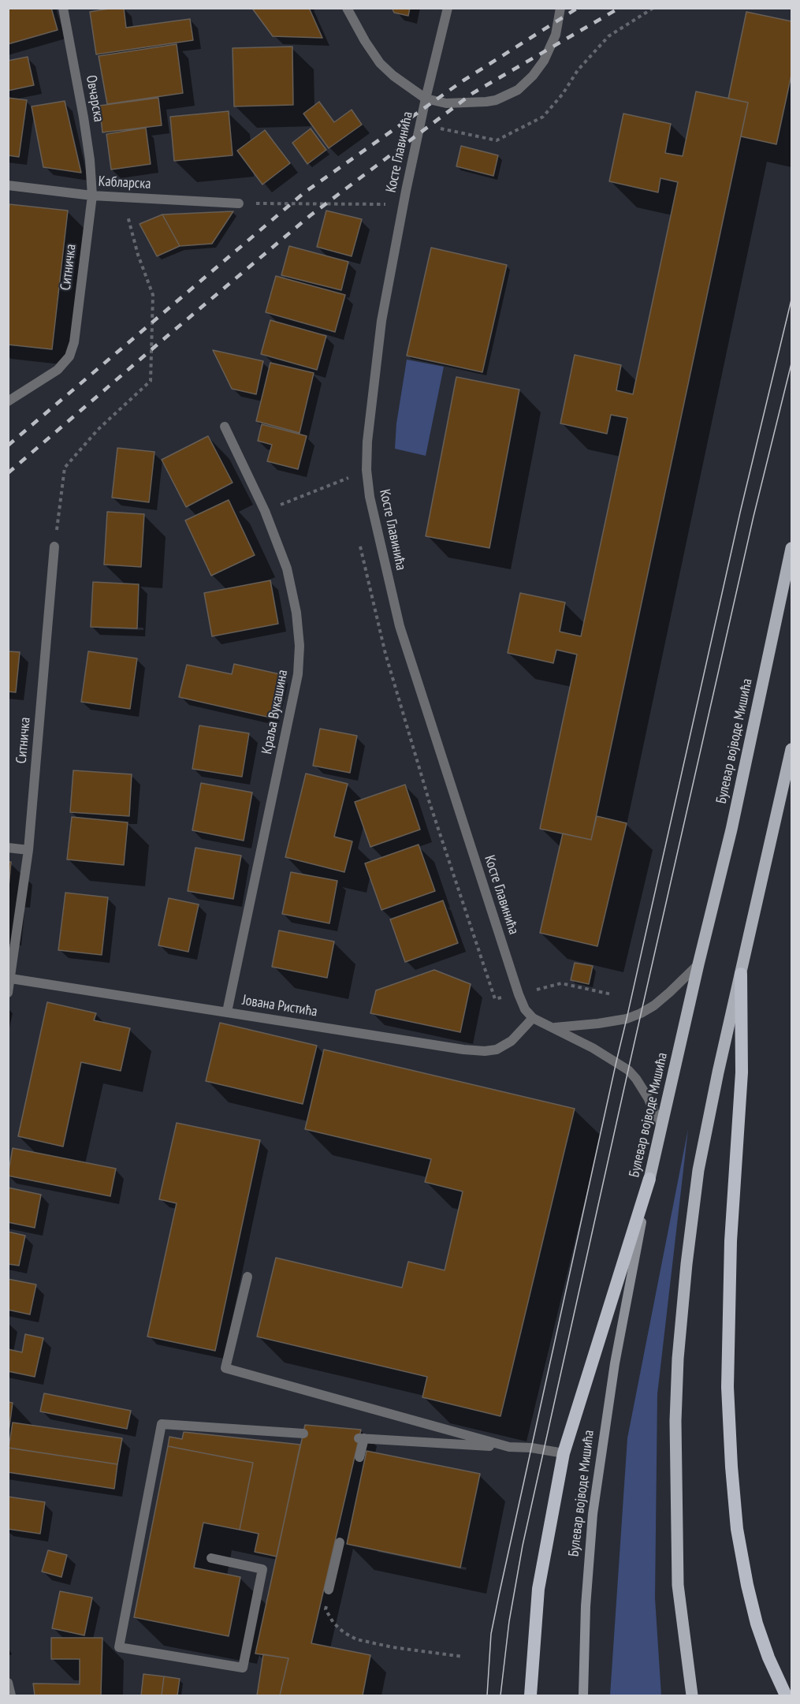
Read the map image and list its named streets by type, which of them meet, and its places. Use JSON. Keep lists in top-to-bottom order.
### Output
{
  "streets": {
    "main road": ["Булевар војводе Мишића"],
    "street": [
      "Овчарска",
      "Косте Главинића",
      "Кабларска",
      "Ситничка",
      "Краља Вукашина",
      "Јована Ристића"
    ]
  },
  "crossings": [
    ["Овчарска", "Кабларска"],
    ["Овчарска", "Ситничка"],
    ["Косте Главинића", "Јована Ристића"],
    ["Кабларска", "Ситничка"],
    ["Ситничка", "Јована Ристића"],
    ["Краља Вукашина", "Јована Ристића"]
  ]
}
